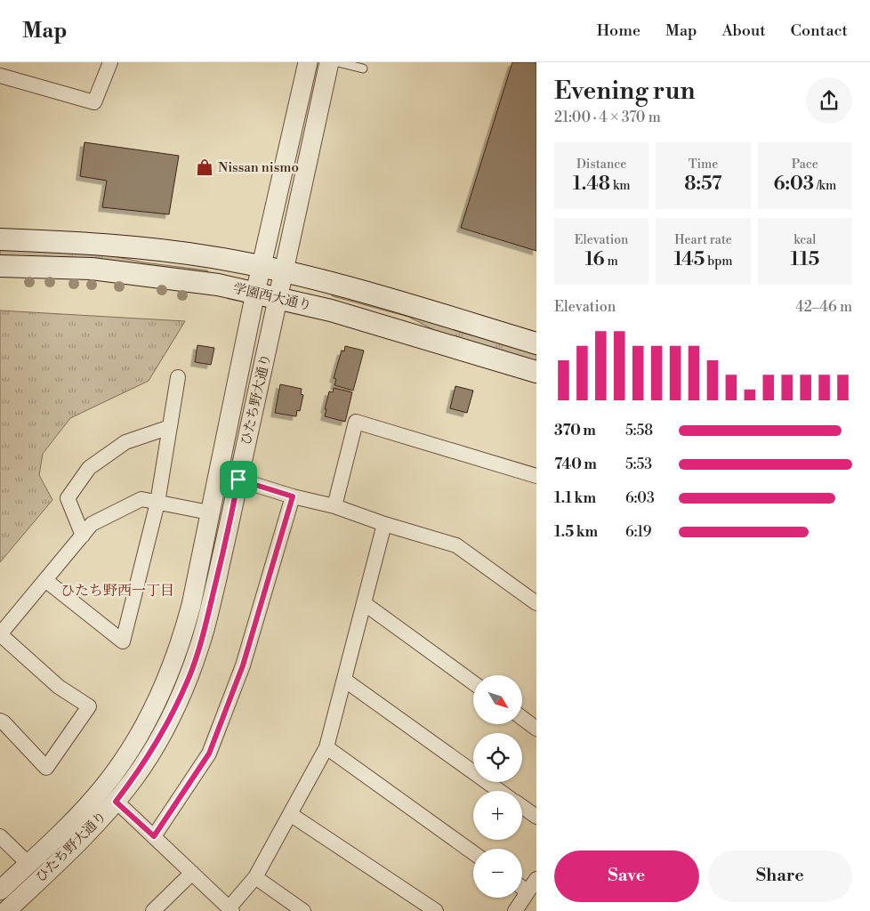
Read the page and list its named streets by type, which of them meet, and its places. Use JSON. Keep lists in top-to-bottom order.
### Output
{
  "streets": {
    "main road": ["学園西大通り"],
    "street": ["ひたち野大通り"]
  },
  "crossings": [
    ["学園西大通り", "ひたち野大通り"]
  ],
  "districts": ["ひたち野西一丁目"],
  "places": {
    "shop": ["Nissan nismo"]
  },
  "north": "bottom right",
  "page": {
    "header": "Map",
    "nav": [
      "Home",
      "Map",
      "About",
      "Contact"
    ],
    "heading": ["Evening run", "21:00 · 4 × 370 m"],
    "stats": [
      ["Distance", "1.48 km"],
      ["Time", "8:57"],
      ["Pace", "6:03 /km"],
      ["Elevation", "16 m"],
      ["Heart rate", "145 bpm"],
      ["kcal", "115"]
    ],
    "chart": ["Elevation", "42–46 m"],
    "list": [
      {
        "name": "370 m",
        "note": "5:58"
      },
      {
        "name": "740 m",
        "note": "5:53"
      },
      {
        "name": "1.1 km",
        "note": "6:03"
      },
      {
        "name": "1.5 km",
        "note": "6:19"
      }
    ],
    "map_buttons": ["+", "−"],
    "buttons": ["Save", "Share"]
  }
}
